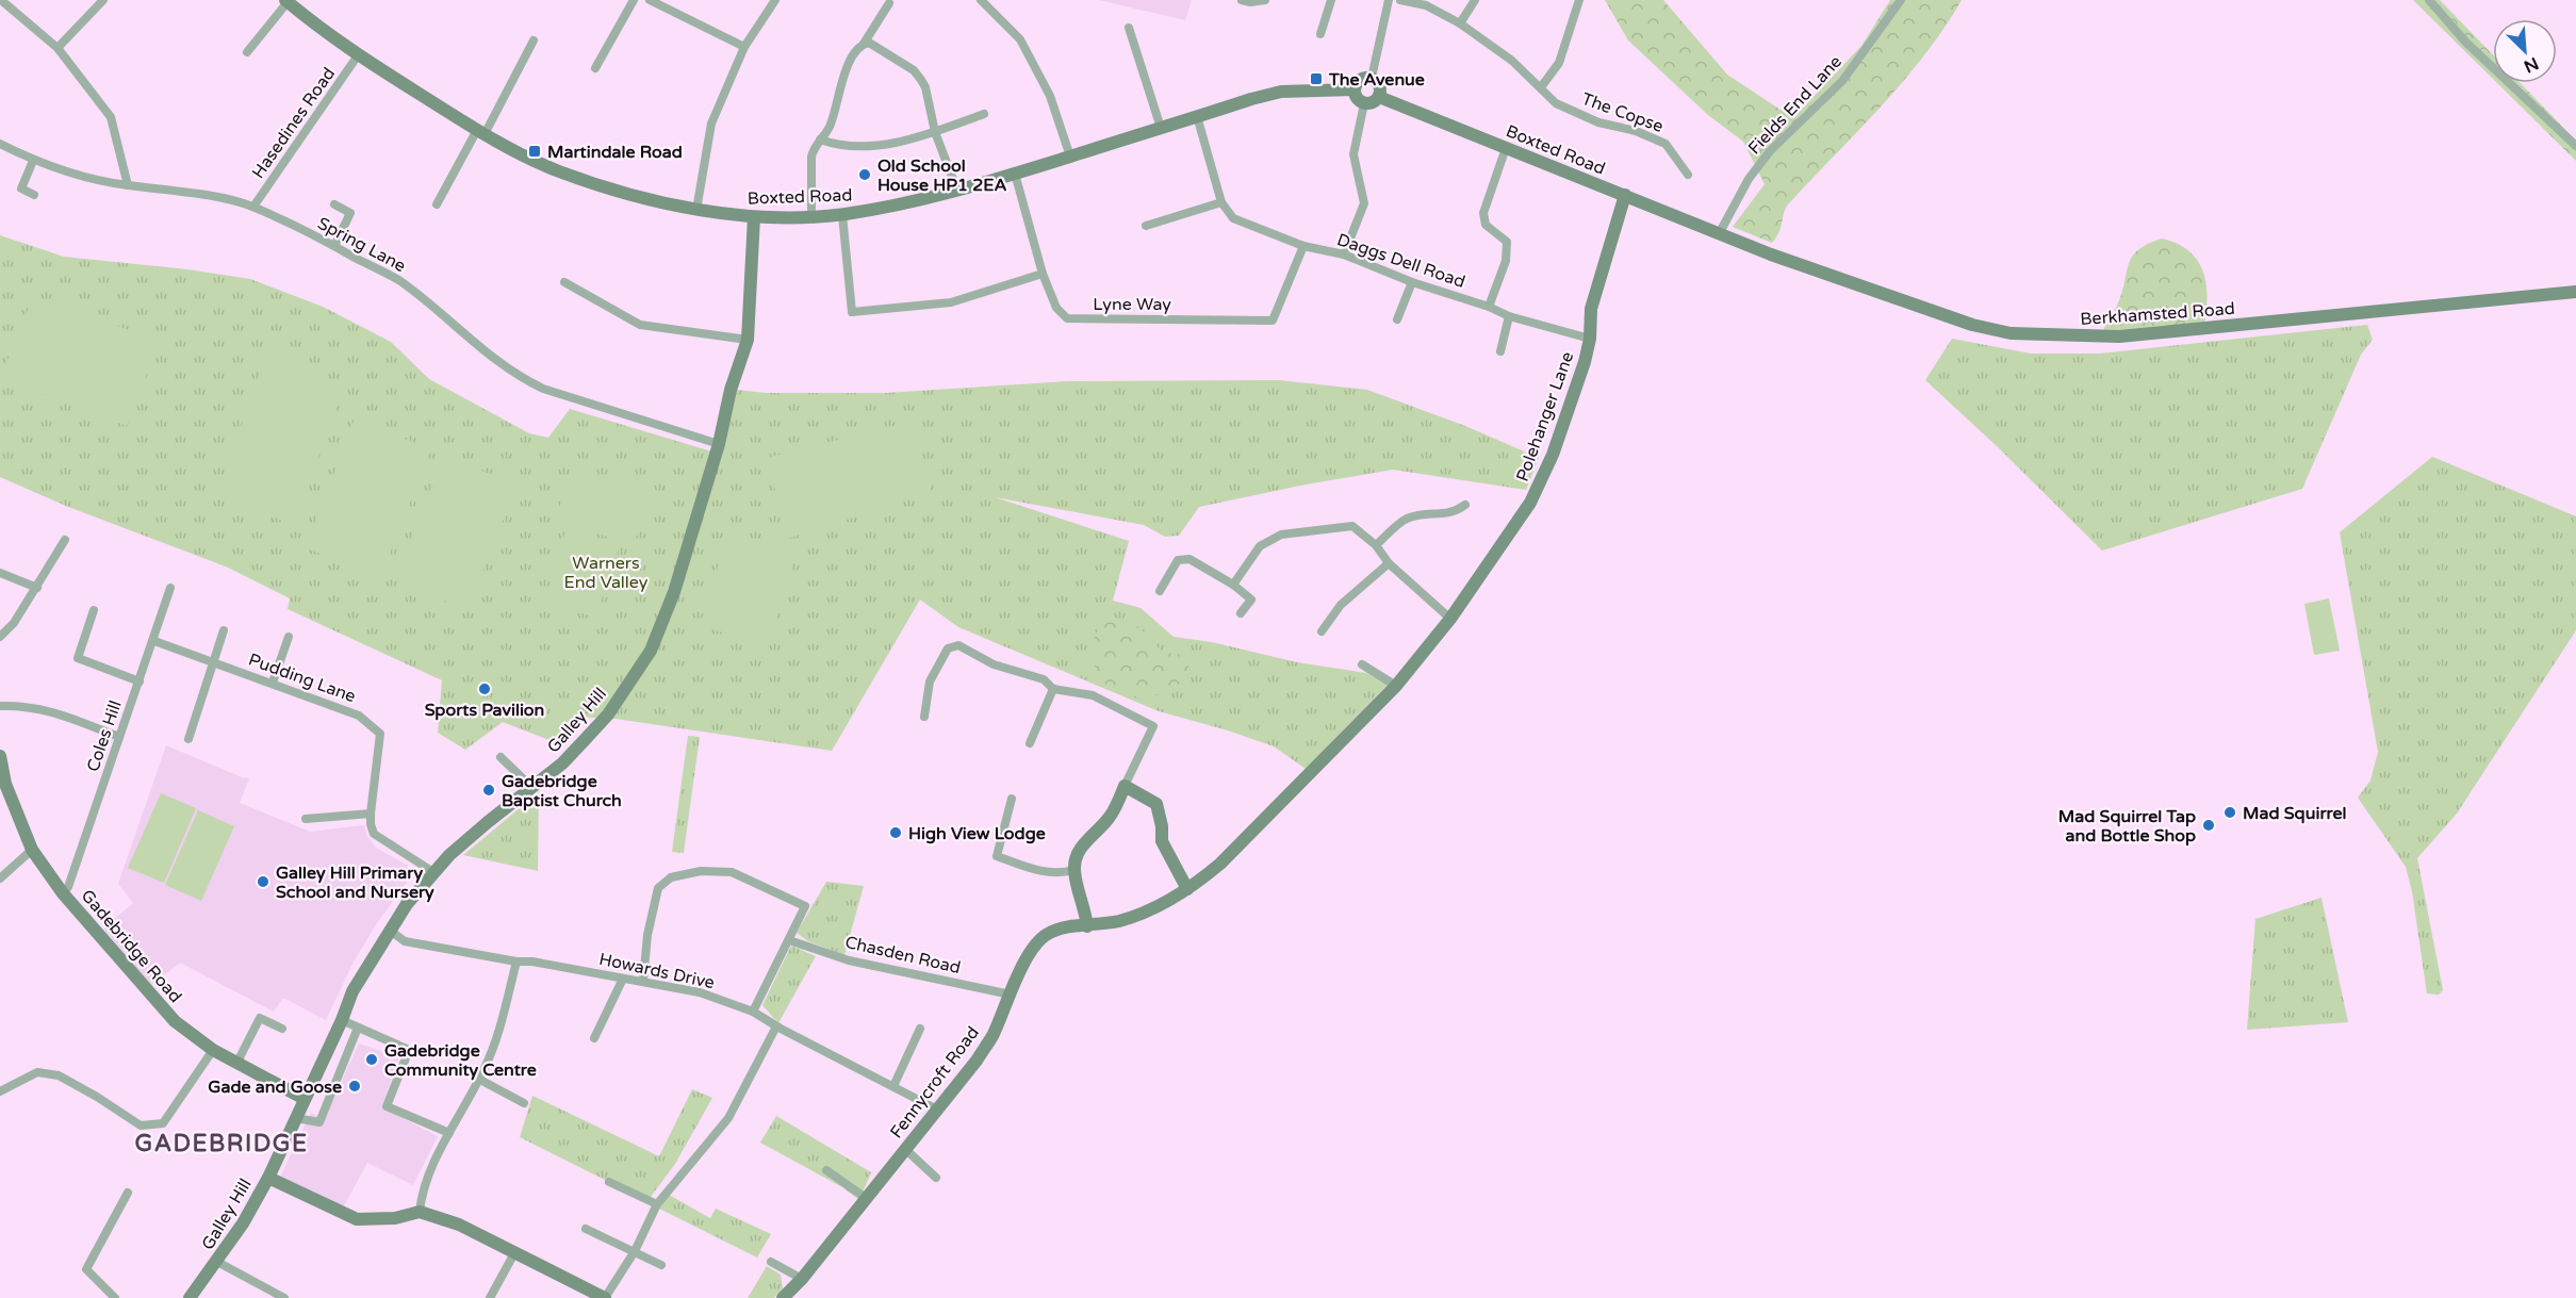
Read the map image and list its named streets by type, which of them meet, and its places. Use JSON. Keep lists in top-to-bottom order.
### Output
{
  "streets": {
    "street": [
      "Fields End Lane",
      "The Copse",
      "Hasedines Road",
      "Boxted Road",
      "Spring Lane",
      "Daggs Dell Road",
      "Lyne Way",
      "Berkhamsted Road",
      "Polehanger Lane",
      "Pudding Lane",
      "Galley Hill",
      "Coles Hill",
      "Gadebridge Road",
      "Chasden Road",
      "Howards Drive",
      "Fennycroft Road"
    ]
  },
  "crossings": [
    ["Fields End Lane", "Boxted Road"],
    ["Fields End Lane", "Berkhamsted Road"],
    ["Hasedines Road", "Boxted Road"],
    ["Hasedines Road", "Spring Lane"],
    ["Boxted Road", "Lyne Way"],
    ["Boxted Road", "Berkhamsted Road"],
    ["Boxted Road", "Polehanger Lane"],
    ["Boxted Road", "Galley Hill"],
    ["Spring Lane", "Galley Hill"],
    ["Daggs Dell Road", "Lyne Way"],
    ["Daggs Dell Road", "Polehanger Lane"],
    ["Polehanger Lane", "Fennycroft Road"],
    ["Pudding Lane", "Galley Hill"],
    ["Pudding Lane", "Coles Hill"],
    ["Galley Hill", "Gadebridge Road"],
    ["Galley Hill", "Howards Drive"],
    ["Coles Hill", "Gadebridge Road"],
    ["Chasden Road", "Fennycroft Road"],
    ["Howards Drive", "Fennycroft Road"]
  ],
  "districts": ["GADEBRIDGE"],
  "parks": ["Warners End Valley"],
  "places": {
    "transit": ["The Avenue", "Martindale Road"],
    "other": [
      "Old School House HP1 2EA",
      "Sports Pavilion",
      "Gadebridge Baptist Church",
      "Mad Squirrel",
      "Mad Squirrel Tap and Bottle Shop",
      "High View Lodge",
      "Galley Hill Primary School and Nursery",
      "Gadebridge Community Centre",
      "Gade and Goose"
    ]
  },
  "north": "bottom right"
}
